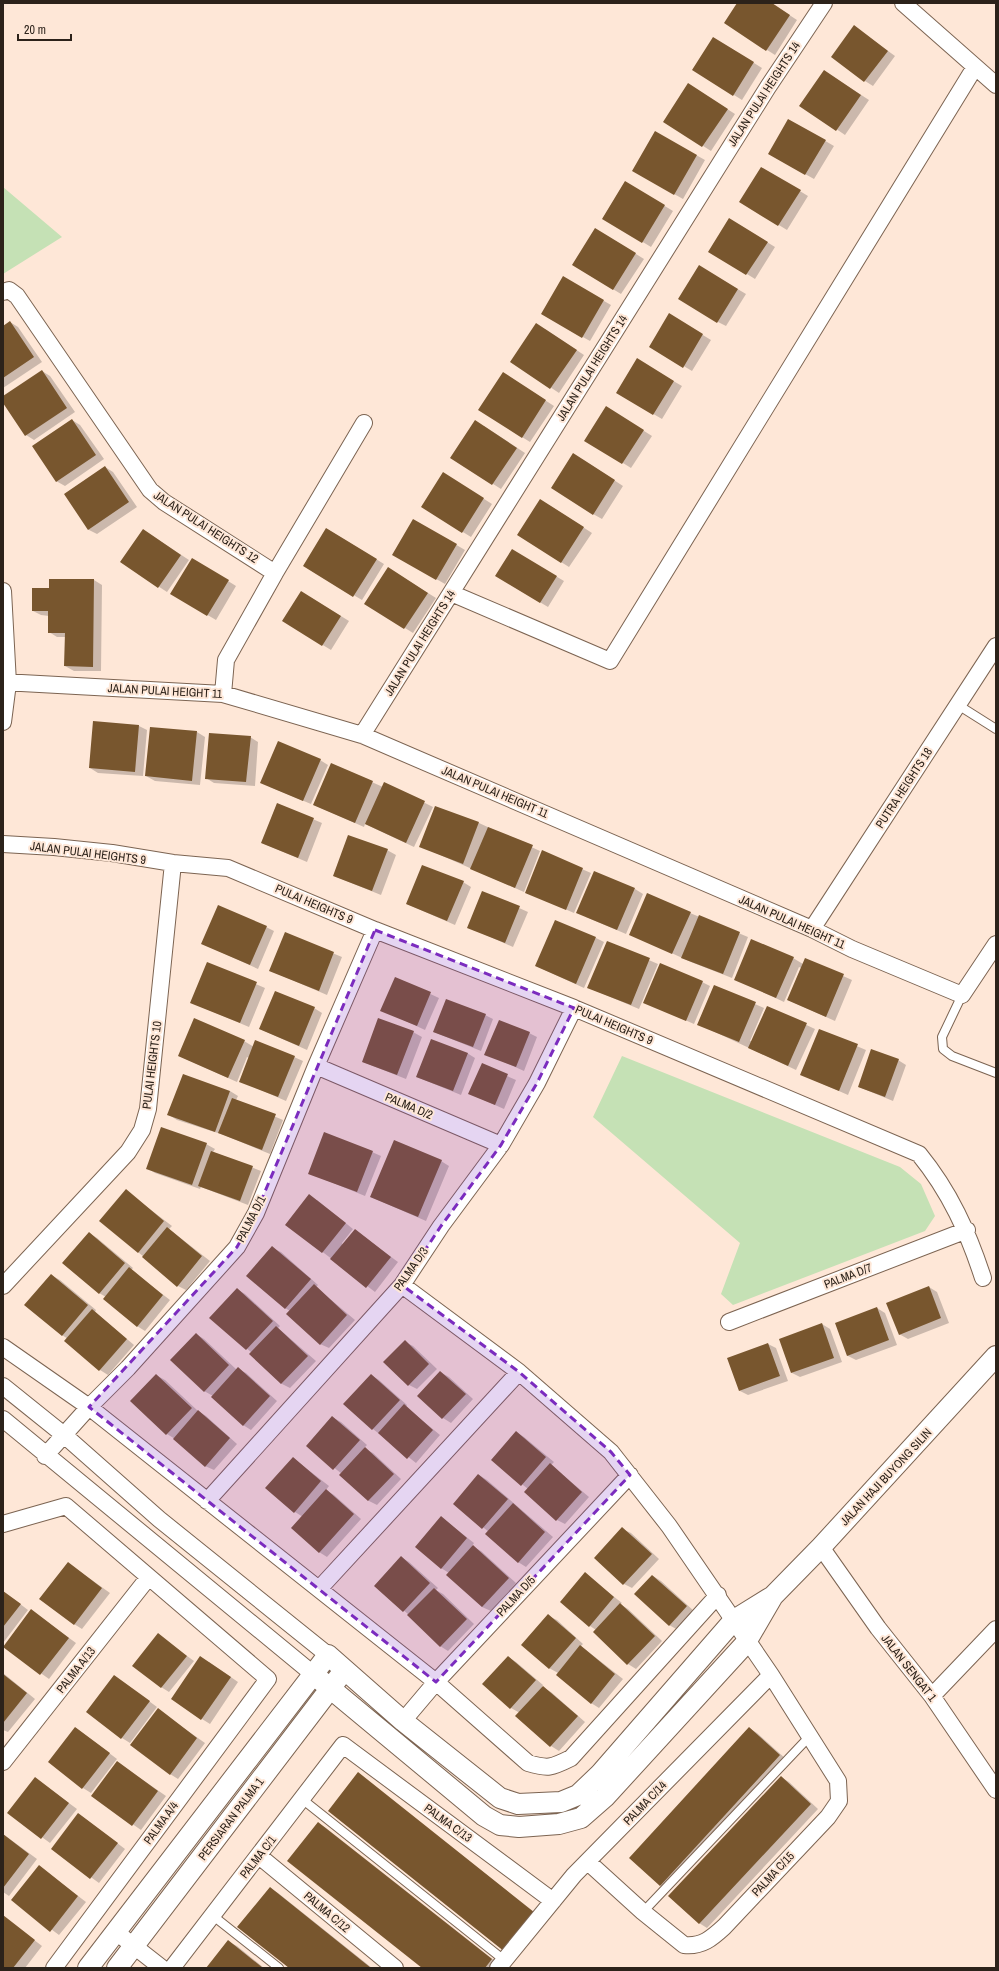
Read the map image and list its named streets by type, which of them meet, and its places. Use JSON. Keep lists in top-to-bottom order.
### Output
{
  "streets": {
    "street": [
      "JALAN PULAI HEIGHTS 14",
      "JALAN PULAI HEIGHTS 12",
      "JALAN PULAI HEIGHT 11",
      "PUTRA HEIGHTS 18",
      "JALAN PULAI HEIGHTS 9",
      "PULAI HEIGHTS 9",
      "PULAI HEIGHTS 10",
      "PALMA D/2",
      "PALMA D/1",
      "PALMA D/3",
      "PALMA D/7",
      "JALAN HAJI BUYONG SILIN",
      "PALMA D/5",
      "JALAN SENGAT 1",
      "PALMA A/13",
      "PALMA C/14",
      "PERSIARAN PALMA 1",
      "PALMA A/4",
      "PALMA C/13",
      "PALMA C/1",
      "PALMA C/15",
      "PALMA C/12"
    ]
  },
  "crossings": [
    ["JALAN PULAI HEIGHTS 14", "JALAN PULAI HEIGHT 11"],
    ["JALAN PULAI HEIGHT 11", "PUTRA HEIGHTS 18"],
    ["JALAN PULAI HEIGHTS 9", "PULAI HEIGHTS 9"],
    ["JALAN PULAI HEIGHTS 9", "PULAI HEIGHTS 10"],
    ["PULAI HEIGHTS 9", "PULAI HEIGHTS 10"],
    ["PULAI HEIGHTS 9", "PALMA D/1"],
    ["PULAI HEIGHTS 9", "PALMA D/3"],
    ["PULAI HEIGHTS 9", "PALMA D/7"],
    ["PALMA D/2", "PALMA D/1"],
    ["PALMA D/2", "PALMA D/3"],
    ["JALAN HAJI BUYONG SILIN", "JALAN SENGAT 1"],
    ["PALMA A/13", "PALMA A/4"],
    ["PALMA C/14", "PALMA C/13"],
    ["PALMA C/14", "PALMA C/15"],
    ["PALMA C/13", "PALMA C/1"],
    ["PALMA C/1", "PALMA C/12"]
  ],
  "scale_bar": "20 m"
}
